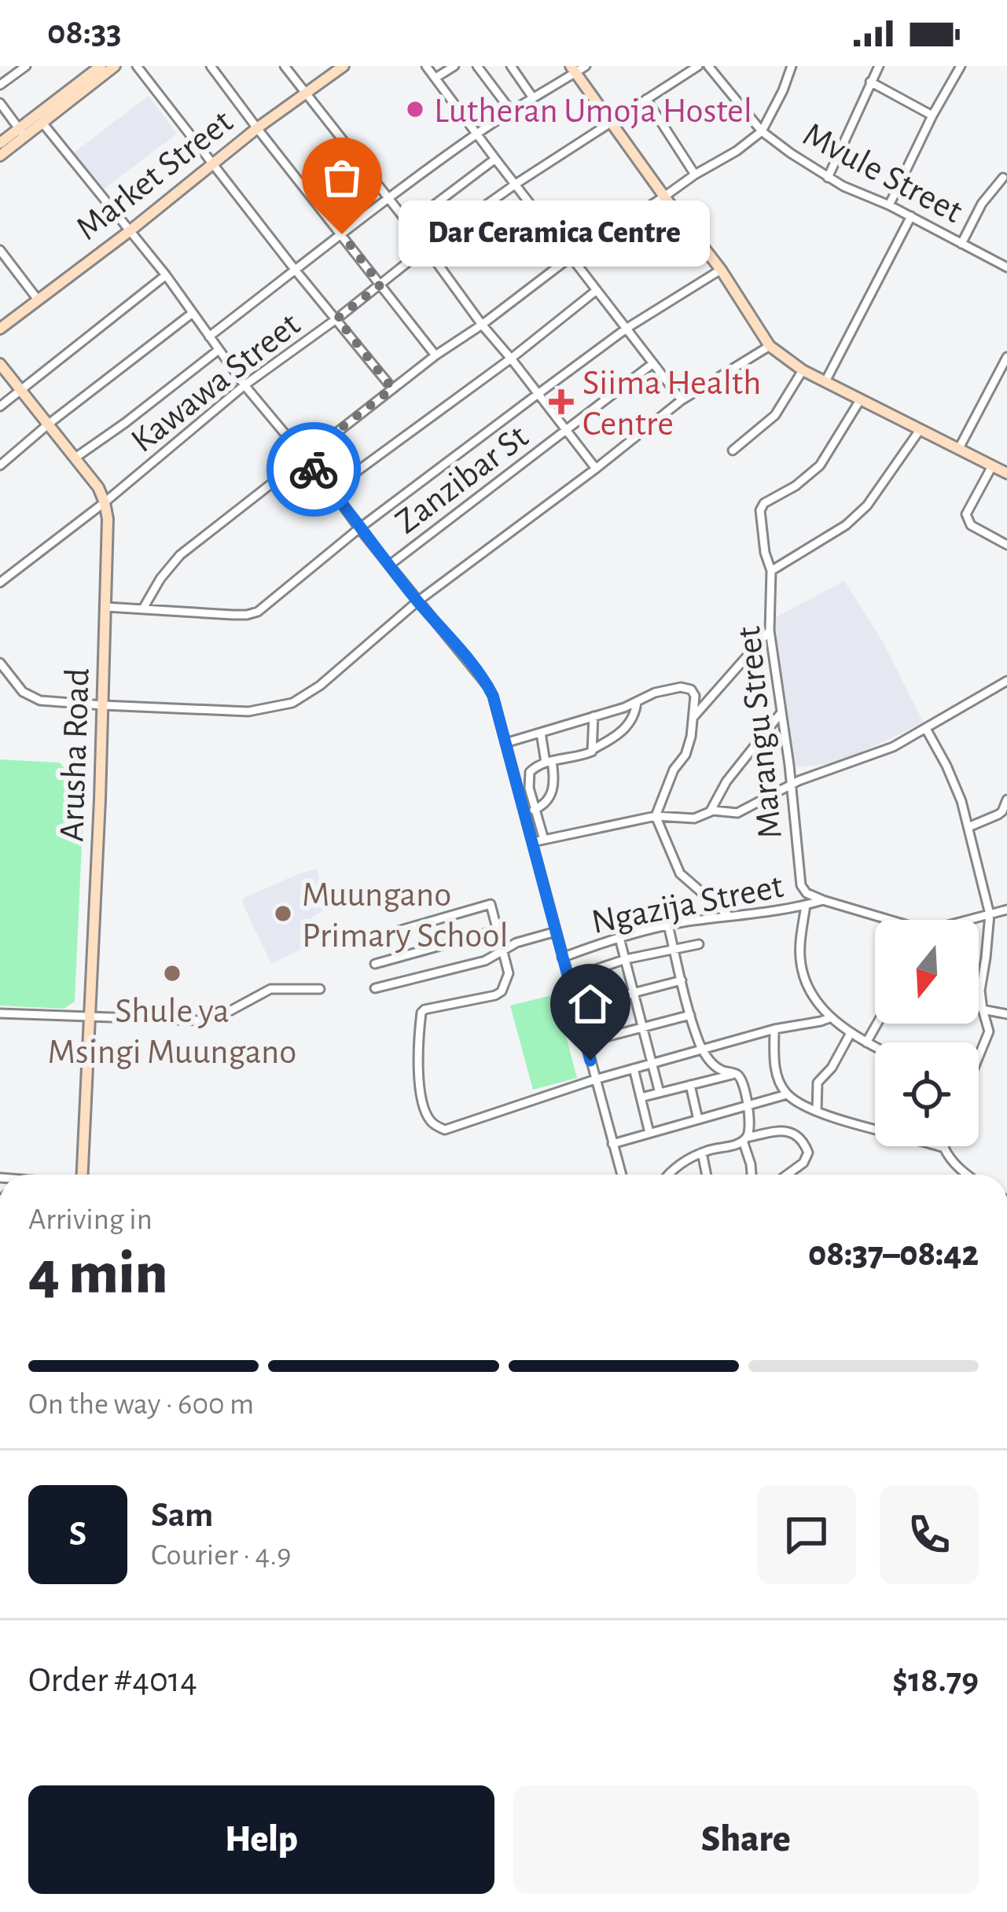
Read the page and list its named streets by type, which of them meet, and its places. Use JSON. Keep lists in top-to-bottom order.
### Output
{
  "streets": {
    "main road": ["Market Street", "Arusha Road"],
    "street": [
      "Mvule Street",
      "Kawawa Street",
      "Zanzibar St",
      "Marangu Street",
      "Ngazija Street"
    ]
  },
  "crossings": [
    ["Kawawa Street", "Arusha Road"],
    ["Marangu Street", "Ngazija Street"]
  ],
  "places": {
    "other": [
      "Lutheran Umoja Hostel",
      "Dar Ceramica Centre",
      "Muungano Primary School",
      "Shule ya Msingi Muungano"
    ],
    "health": ["Siima Health Centre"]
  },
  "north": "bottom",
  "page": {
    "status": "08:33",
    "bubble": "Dar Ceramica Centre",
    "heading": ["4 min", "Arriving in", "08:37–08:42"],
    "panel": [
      "Sam",
      "Courier · 4.9",
      "Order #4014",
      "$18.79"
    ],
    "bar": "On the way · 600 m",
    "round": "S",
    "buttons": ["Help", "Share"]
  }
}
